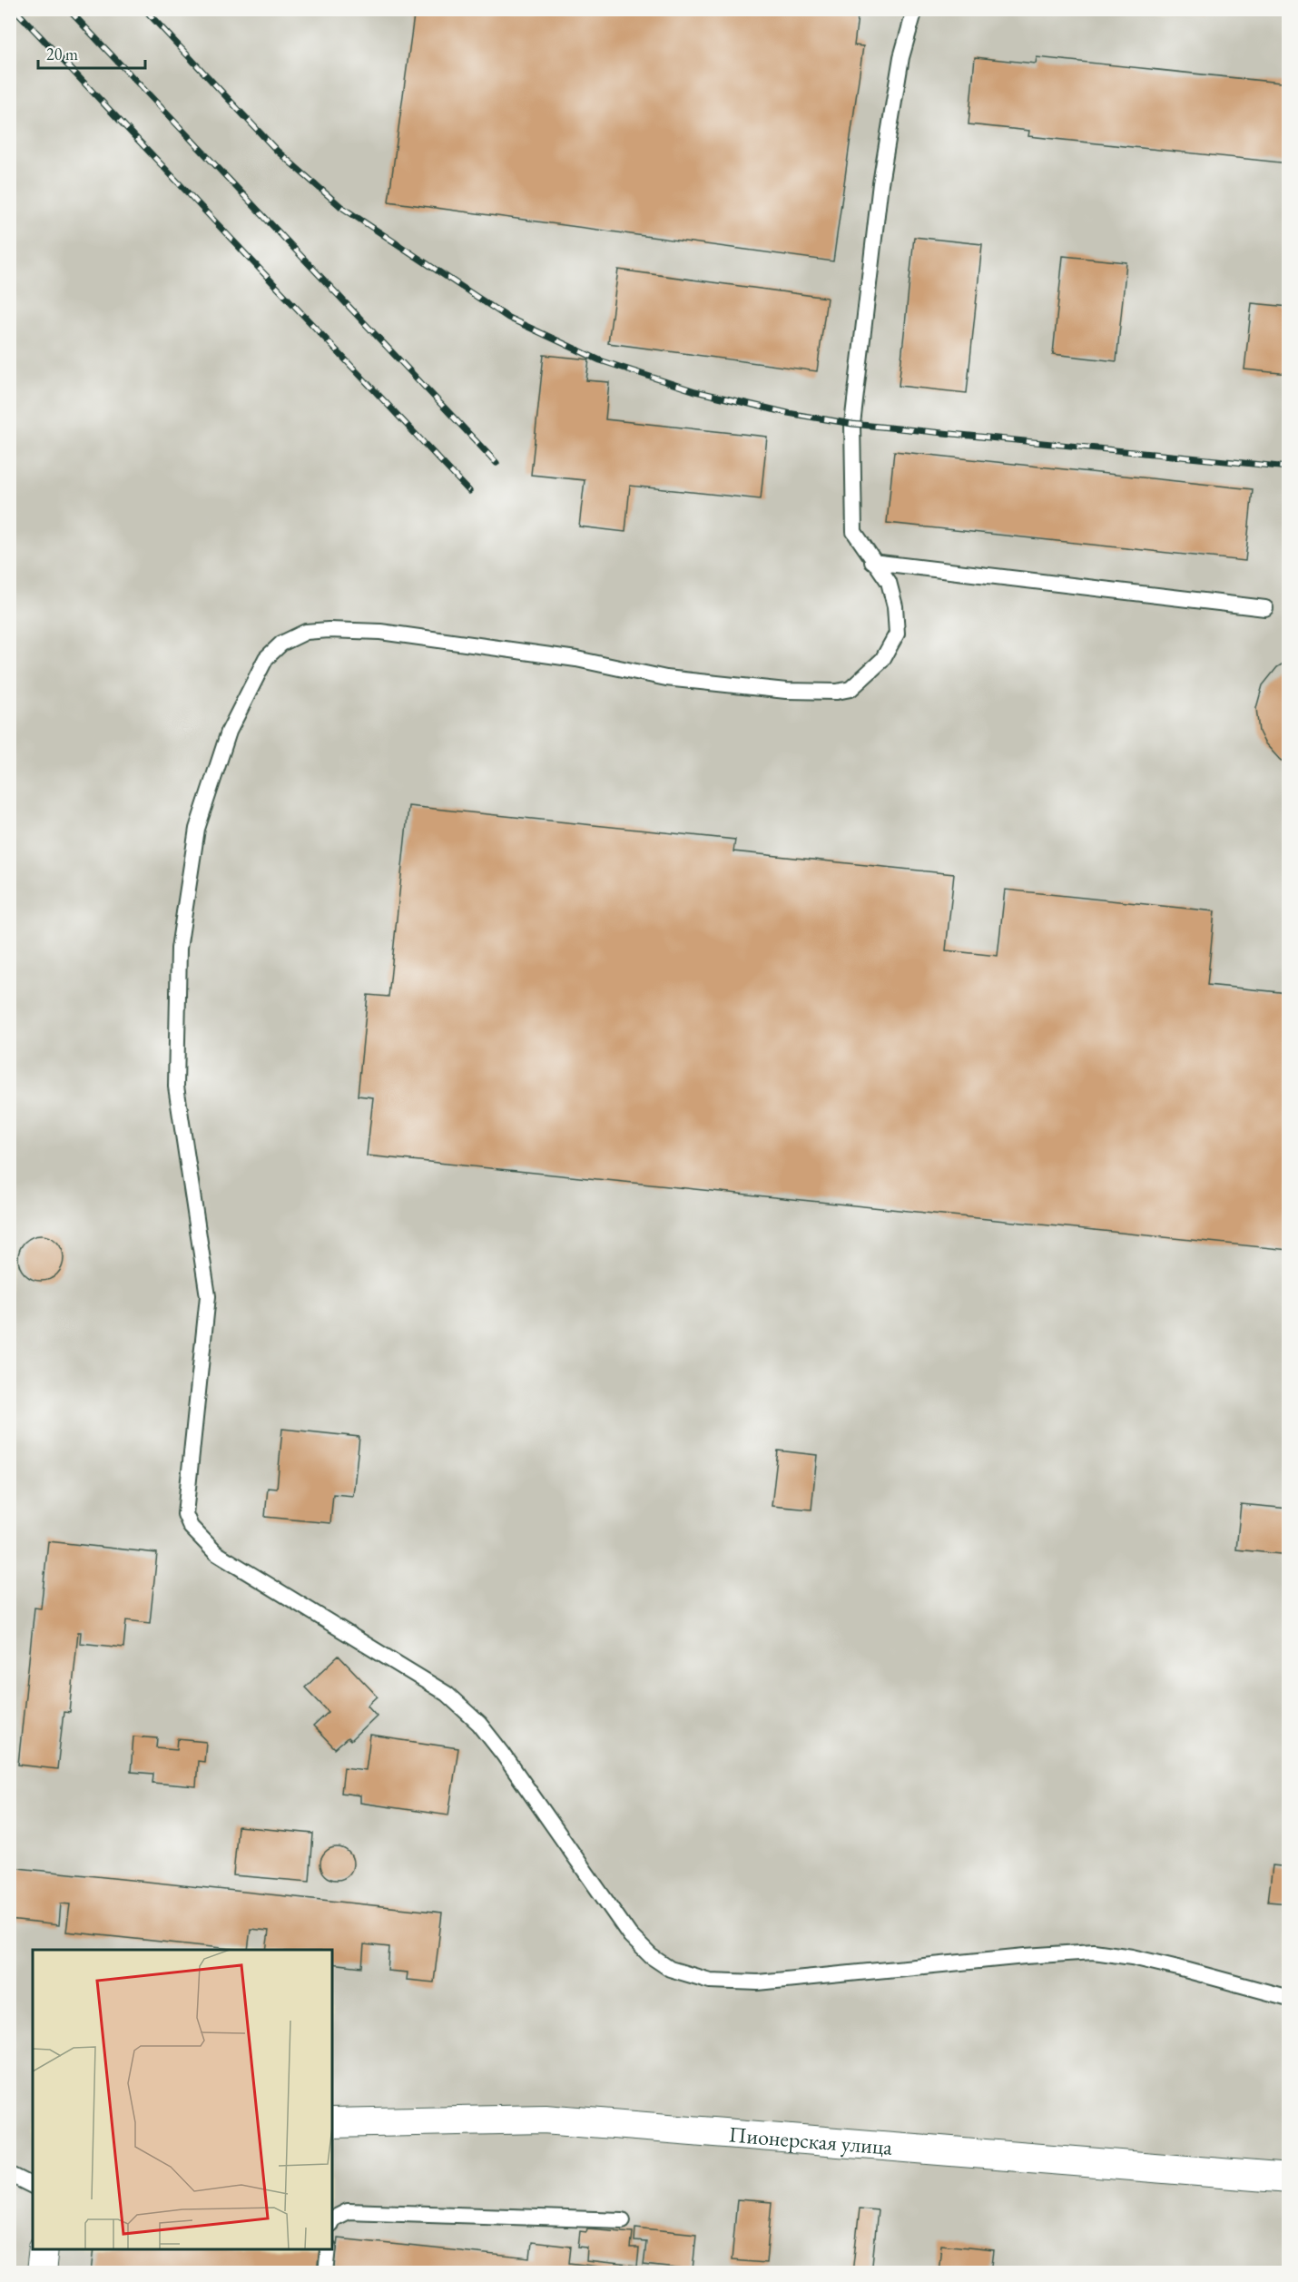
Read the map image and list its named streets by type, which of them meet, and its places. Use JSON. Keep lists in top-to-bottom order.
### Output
{
  "streets": {
    "street": ["Пионерская улица"]
  },
  "scale_bar": "20 m"
}
